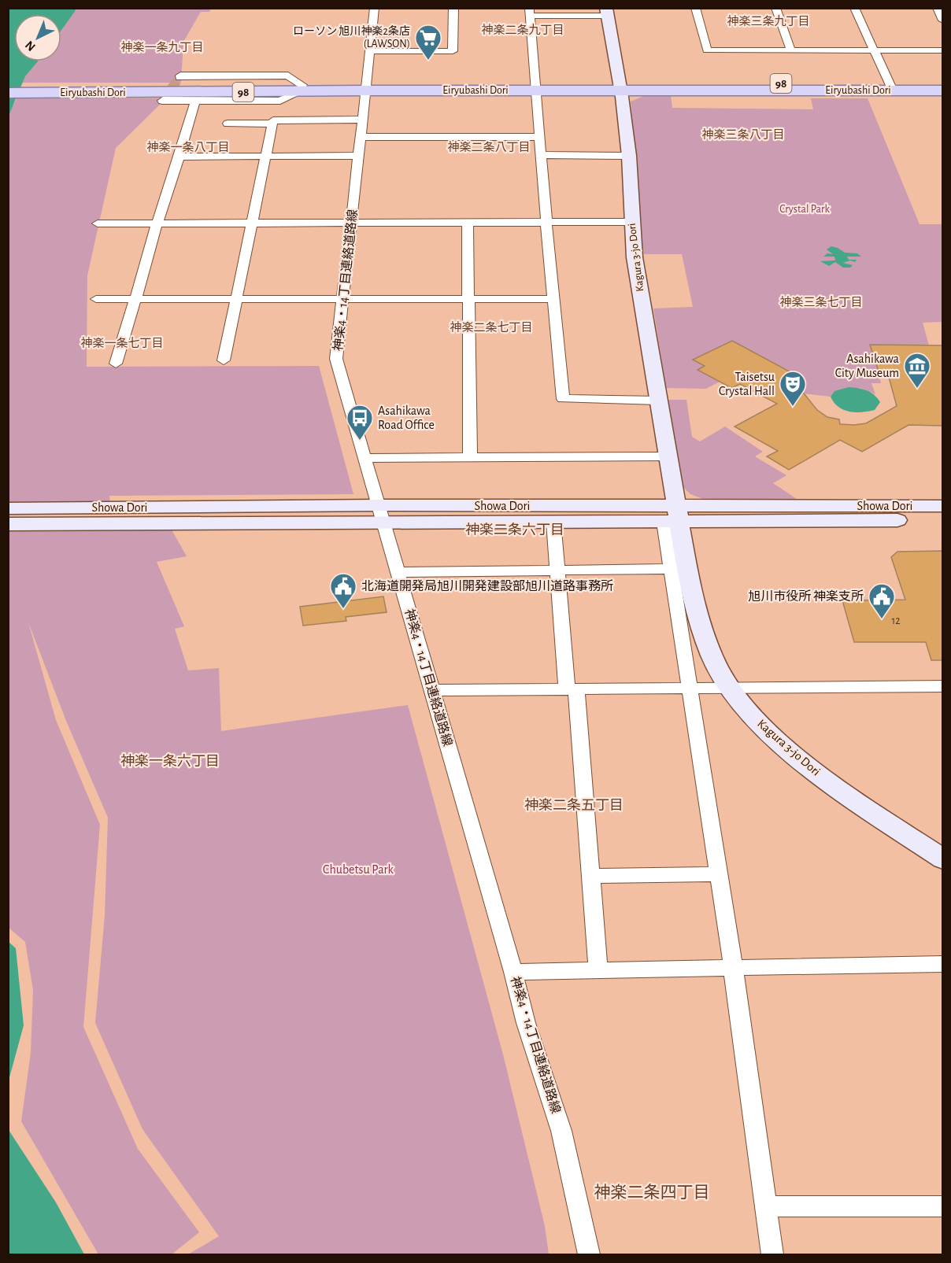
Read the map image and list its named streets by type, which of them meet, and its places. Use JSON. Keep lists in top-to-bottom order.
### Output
{
  "streets": {
    "main road": ["98", "Eiryubashi Dori"],
    "street": ["Kagura 3-jo Dori", "神楽4・14丁目連絡道路線", "Showa Dori"]
  },
  "crossings": [
    ["Eiryubashi Dori", "Kagura 3-jo Dori"],
    ["Eiryubashi Dori", "神楽4・14丁目連絡道路線"],
    ["Kagura 3-jo Dori", "Showa Dori"],
    ["神楽4・14丁目連絡道路線", "Showa Dori"]
  ],
  "districts": [
    "神楽三条九丁目",
    "神楽二条九丁目",
    "神楽一条九丁目",
    "神楽三条八丁目",
    "神楽一条八丁目",
    "神楽二条八丁目",
    "神楽三条七丁目",
    "神楽二条七丁目",
    "神楽一条七丁目",
    "神楽二条六丁目",
    "神楽一条六丁目",
    "神楽二条五丁目",
    "神楽二条四丁目"
  ],
  "parks": ["Crystal Park", "Chubetsu Park"],
  "places": {
    "supermarket": ["ローソン 旭川神楽2条店 (LAWSON)"],
    "museum": ["Asahikawa City Museum"],
    "theatre": ["Taisetsu Crystal Hall"],
    "bus stop": ["Asahikawa Road Office"],
    "public building": ["北海道開発局旭川開発建設部旭川道路事務所", "旭川市役所 神楽支所"]
  },
  "house_numbers": ["12"],
  "north": "bottom left"
}
